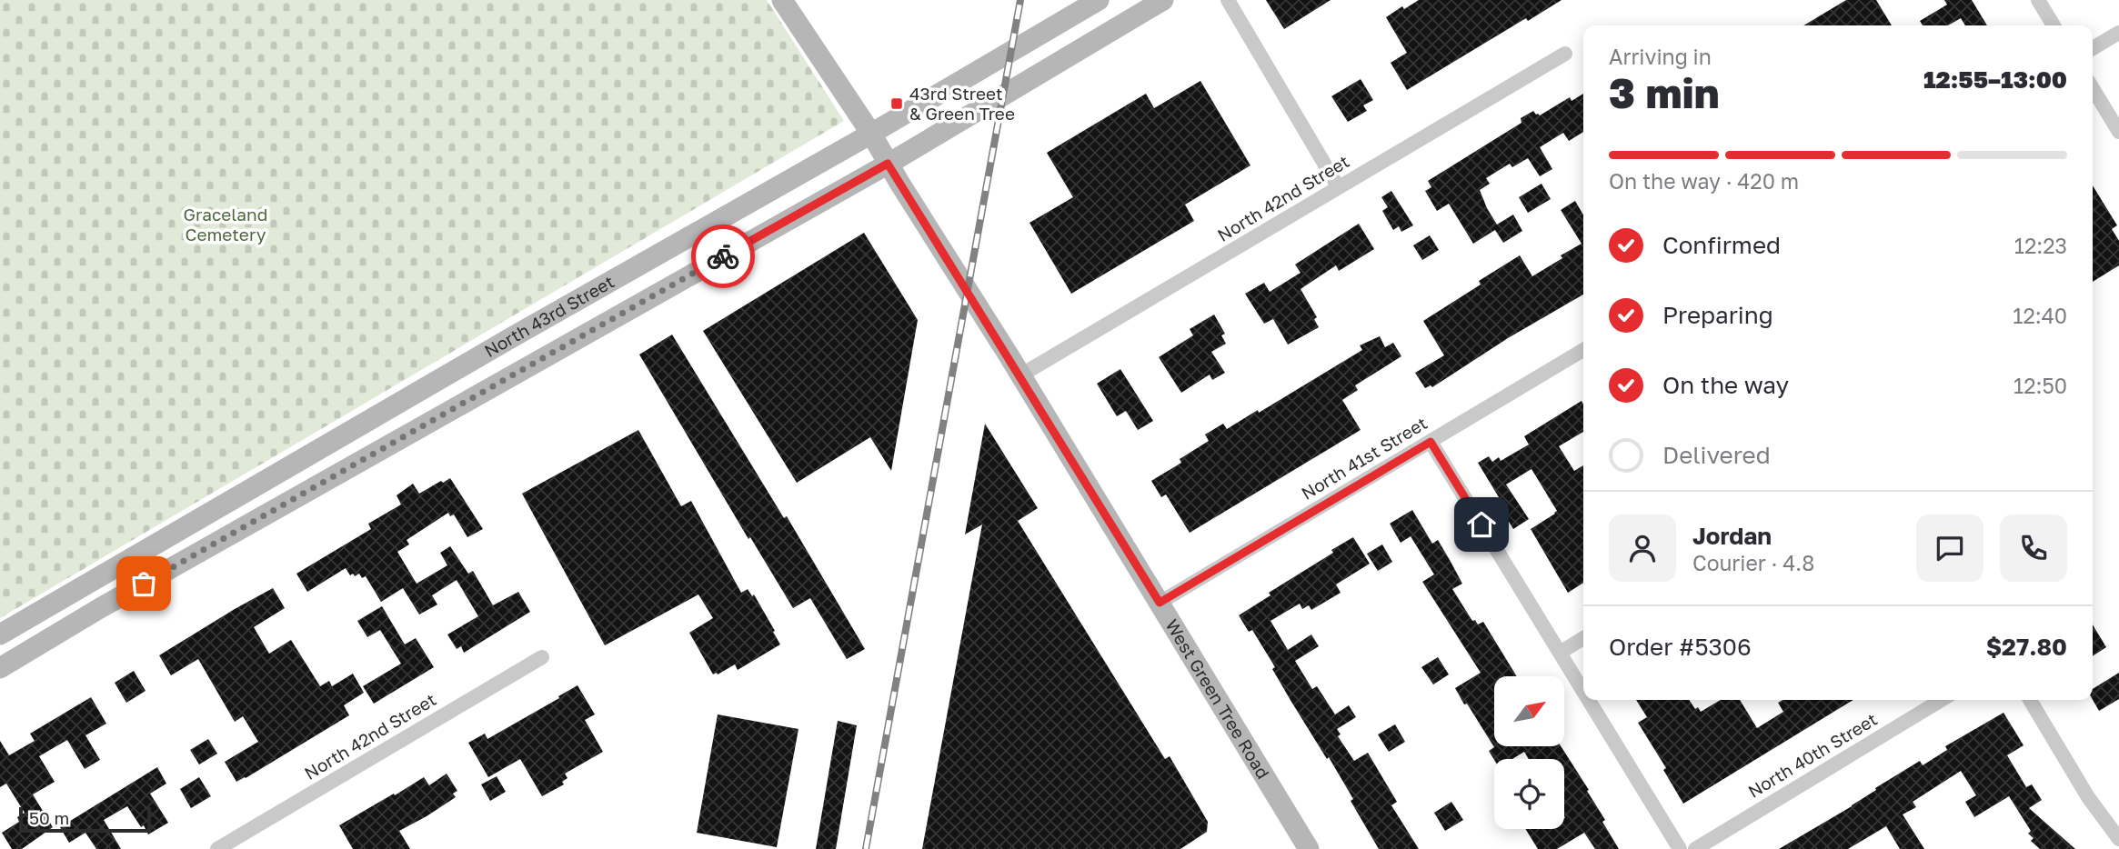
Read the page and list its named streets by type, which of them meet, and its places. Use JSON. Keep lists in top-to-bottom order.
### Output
{
  "streets": {
    "main road": ["North 43rd Street", "West Green Tree Road"],
    "street": ["North 42nd Street", "North 41st Street", "North 40th Street"]
  },
  "crossings": [
    ["North 42nd Street", "West Green Tree Road"],
    ["North 43rd Street", "West Green Tree Road"],
    ["North 41st Street", "West Green Tree Road"]
  ],
  "parks": ["Graceland Cemetery"],
  "places": {
    "transit": ["43rd Street & Green Tree"]
  },
  "scale_bar": "50 m",
  "north": "top right",
  "page": {
    "heading": ["3 min", "Arriving in", "12:55–13:00"],
    "panel": [
      "Jordan",
      "Courier · 4.8",
      "Order #5306",
      "$27.80"
    ],
    "bar": "On the way · 420 m",
    "list": [
      ["Confirmed", "12:23"],
      ["Preparing", "12:40"],
      ["On the way", "12:50"],
      "Delivered"
    ],
    "scale": "50 m"
  }
}
